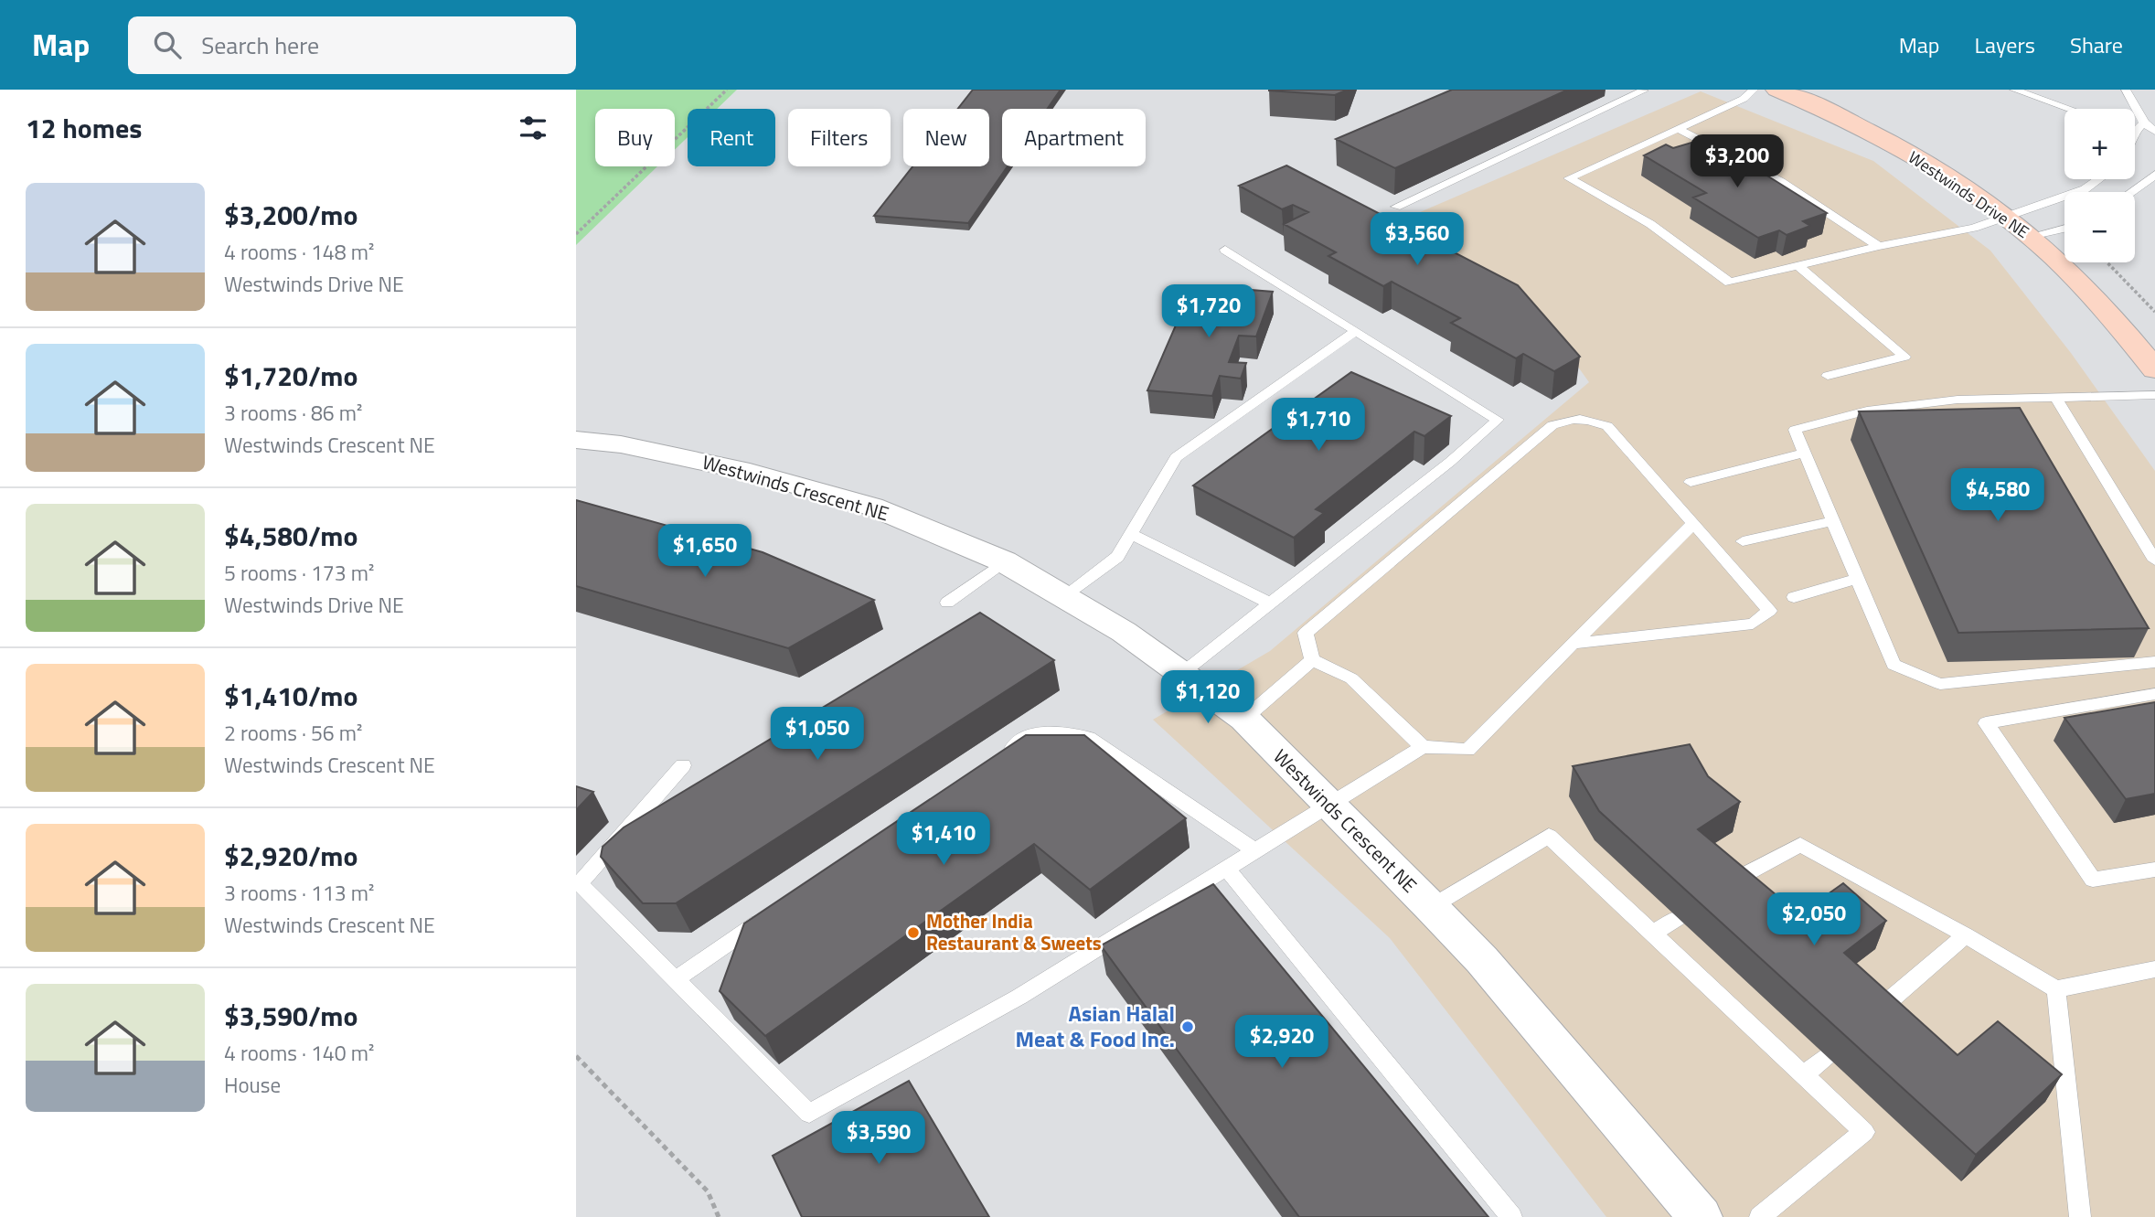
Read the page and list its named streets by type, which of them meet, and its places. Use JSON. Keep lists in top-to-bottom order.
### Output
{
  "streets": {
    "street": ["Westwinds Drive NE", "Westwinds Crescent NE"]
  },
  "places": ["Mother India Restaurant & Sweets", "Asian Halal Meat & Food Inc."],
  "page": {
    "header": "Map",
    "search": "Search here",
    "nav": ["Map", "Layers", "Share"],
    "heading": "12 homes",
    "map_buttons": ["+", "−"],
    "chip": [
      "Buy",
      "Rent",
      "Filters",
      "New",
      "Apartment"
    ],
    "price": [
      "$3,200",
      "$3,560",
      "$1,720",
      "$1,710",
      "$4,580",
      "$1,650",
      "$1,120",
      "$1,050",
      "$1,410",
      "$2,050",
      "$2,920",
      "$3,590"
    ],
    "list": [
      {
        "name": "$3,200/mo",
        "note": "4 rooms · 148 m² · Westwinds Drive NE"
      },
      {
        "name": "$1,720/mo",
        "note": "3 rooms · 86 m² · Westwinds Crescent NE"
      },
      {
        "name": "$4,580/mo",
        "note": "5 rooms · 173 m² · Westwinds Drive NE"
      },
      {
        "name": "$1,410/mo",
        "note": "2 rooms · 56 m² · Westwinds Crescent NE"
      },
      {
        "name": "$2,920/mo",
        "note": "3 rooms · 113 m² · Westwinds Crescent NE"
      },
      {
        "name": "$3,590/mo",
        "note": "4 rooms · 140 m² · House"
      }
    ]
  }
}
